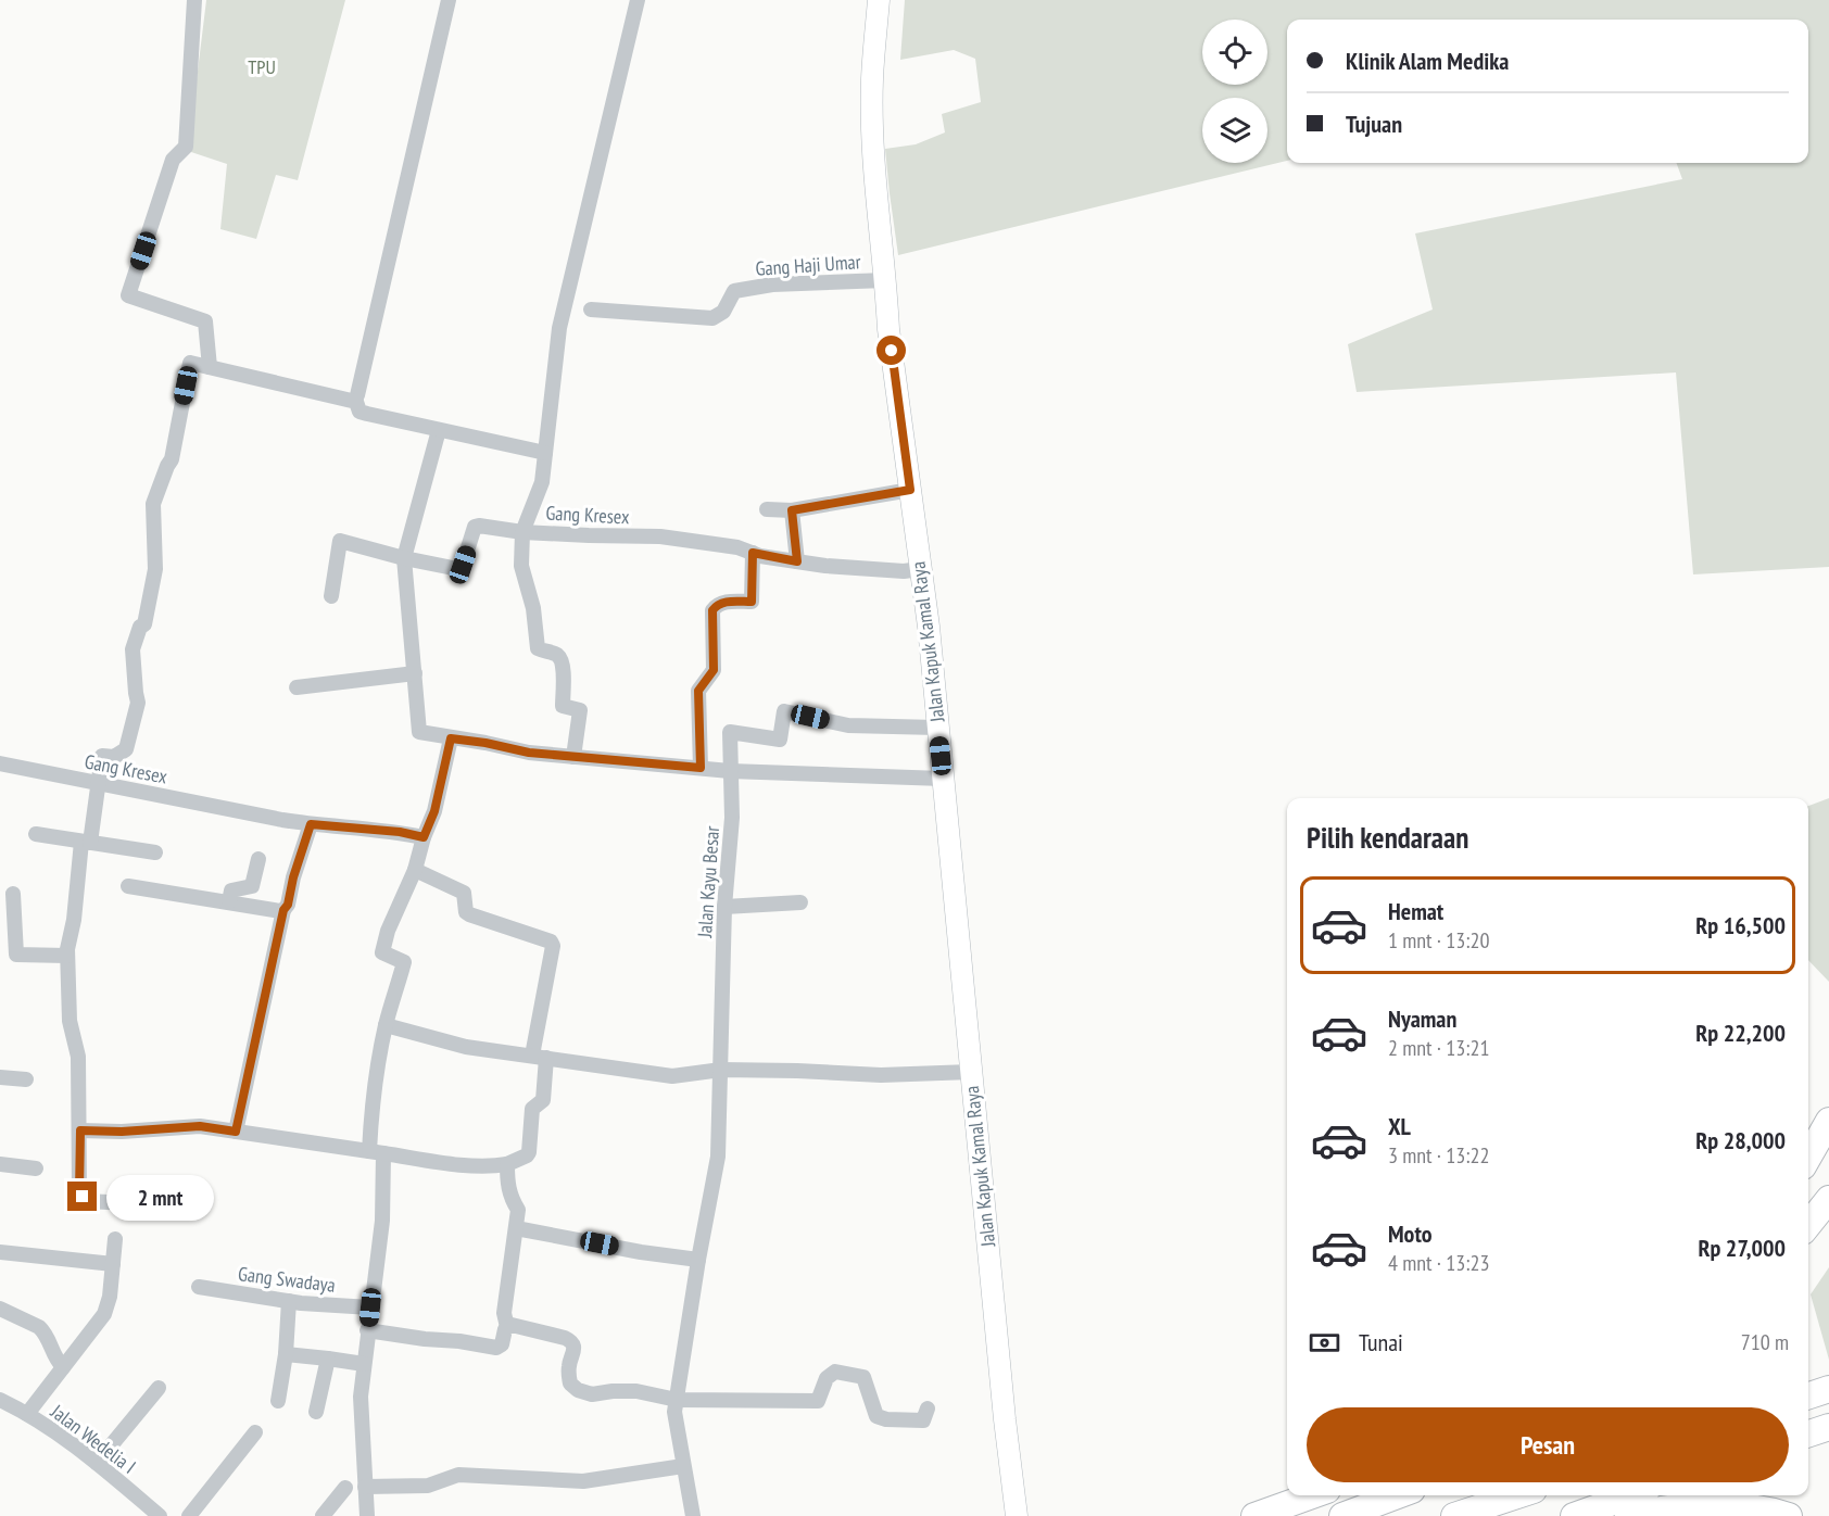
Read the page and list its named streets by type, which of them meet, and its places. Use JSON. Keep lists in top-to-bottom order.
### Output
{
  "streets": {
    "main road": ["Jalan Kapuk Kamal Raya"],
    "street": [
      "Gang Haji Umar",
      "Gang Kresex",
      "Jalan Kayu Besar",
      "Gang Swadaya",
      "Jalan Wedelia I"
    ]
  },
  "crossings": [
    ["Gang Haji Umar", "Jalan Kapuk Kamal Raya"],
    ["Gang Kresex", "Jalan Kapuk Kamal Raya"],
    ["Jalan Kapuk Kamal Raya", "Jalan Kayu Besar"]
  ],
  "parks": ["TPU"],
  "page": {
    "banner": ["Klinik Alam Medika", "Tujuan"],
    "heading": "Pilih kendaraan",
    "list": [
      {
        "name": "Hemat",
        "note": "1 mnt · 13:20",
        "value": "Rp 16,500"
      },
      {
        "name": "Nyaman",
        "note": "2 mnt · 13:21",
        "value": "Rp 22,200"
      },
      {
        "name": "XL",
        "note": "3 mnt · 13:22",
        "value": "Rp 28,000"
      },
      {
        "name": "Moto",
        "note": "4 mnt · 13:23",
        "value": "Rp 27,000"
      }
    ],
    "bubble": "2 mnt",
    "pay": ["Tunai", "710 m"],
    "buttons": "Pesan"
  }
}
